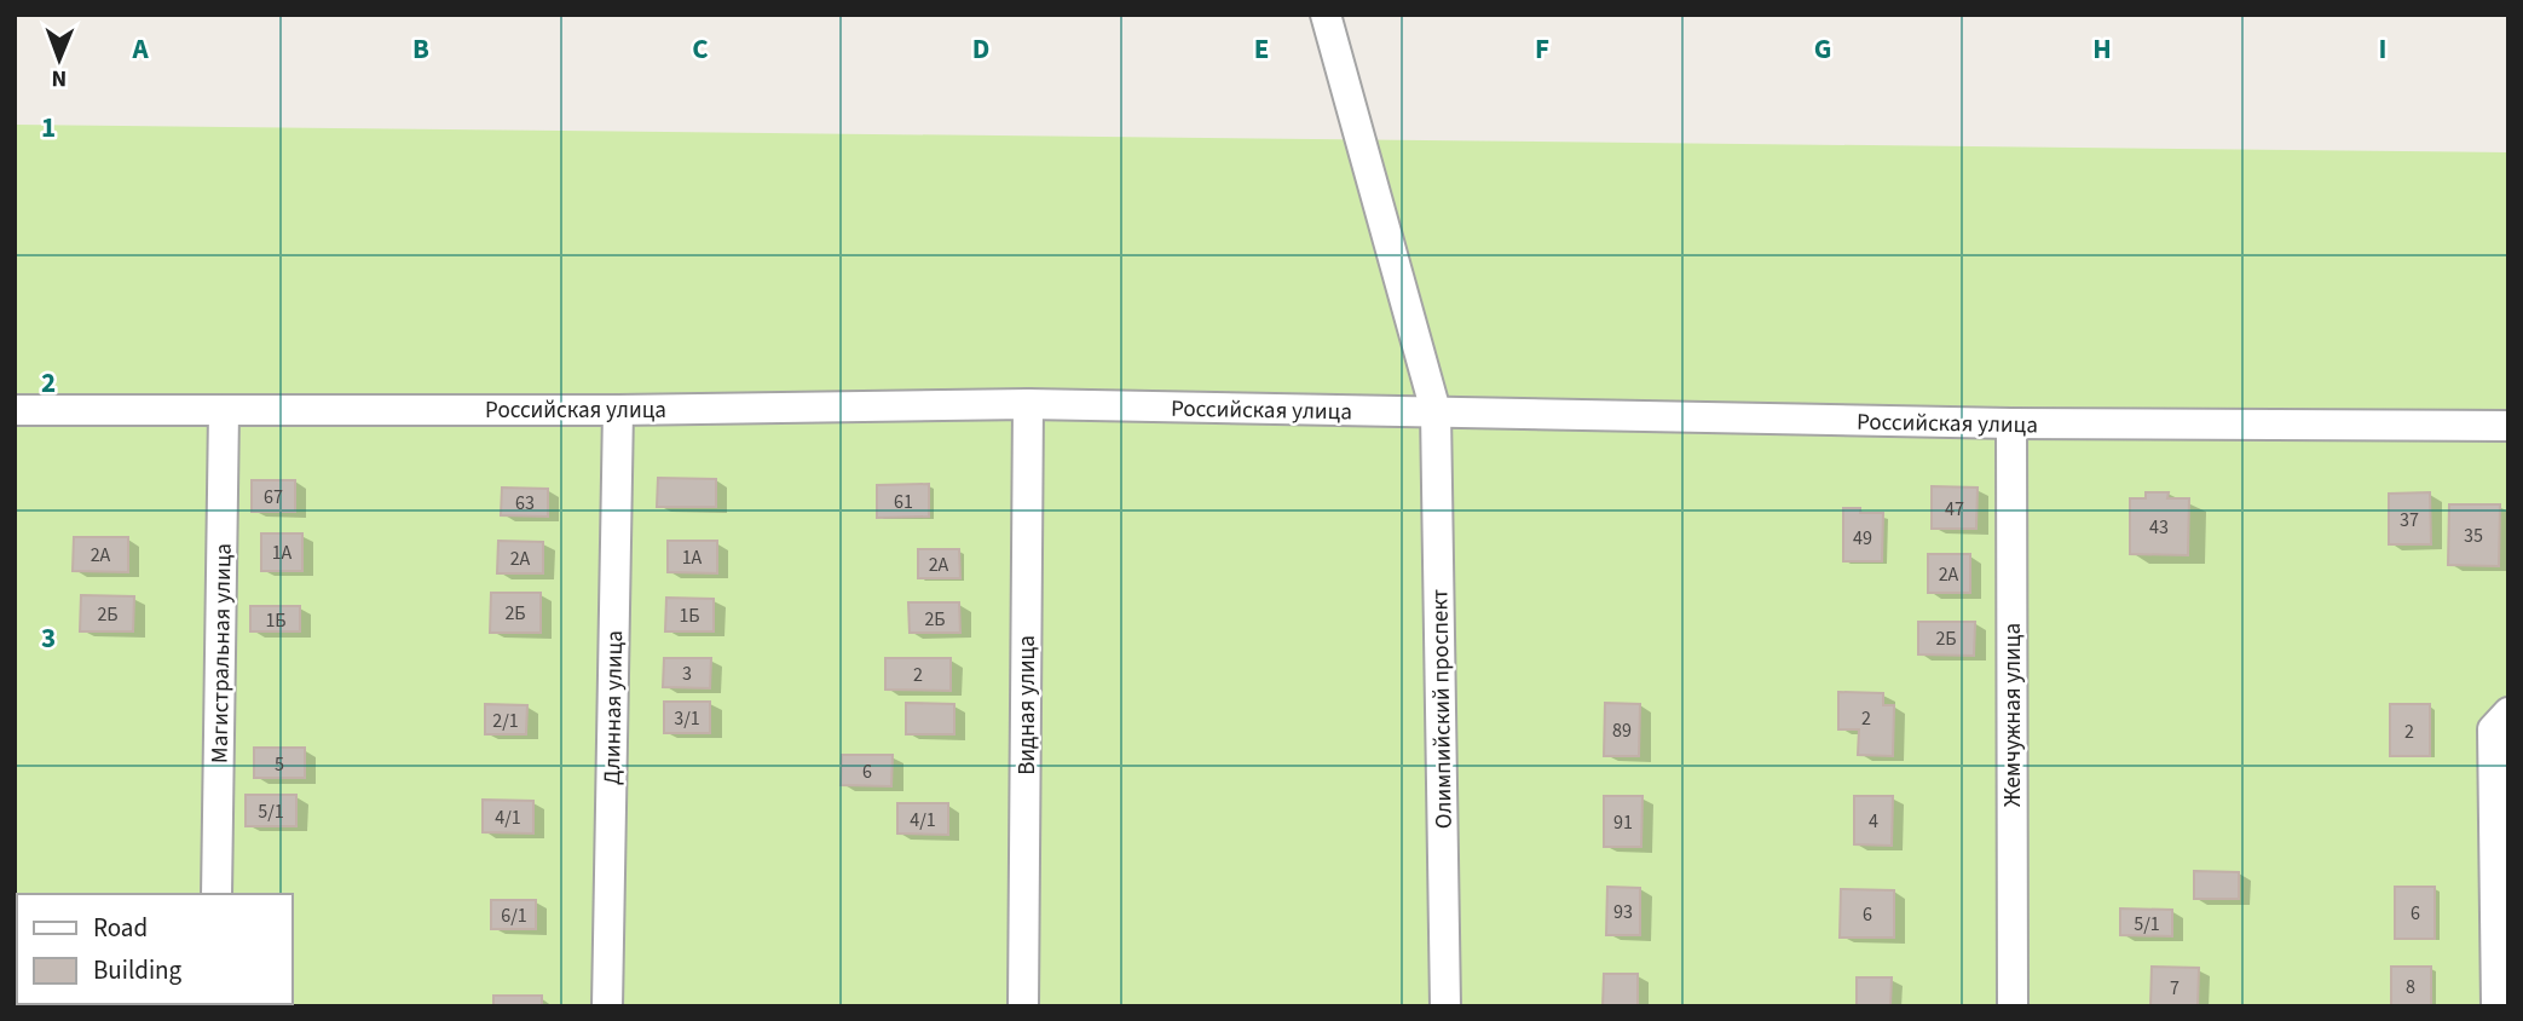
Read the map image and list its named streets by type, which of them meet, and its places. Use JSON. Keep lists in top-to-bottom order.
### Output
{
  "streets": {
    "street": [
      "Российская улица",
      "Магистральная улица",
      "Видная улица",
      "Длинная улица",
      "Олимпийский проспект",
      "Жемчужная улица"
    ]
  },
  "crossings": [
    ["Российская улица", "Магистральная улица"],
    ["Российская улица", "Видная улица"],
    ["Российская улица", "Длинная улица"],
    ["Российская улица", "Олимпийский проспект"],
    ["Российская улица", "Жемчужная улица"]
  ],
  "house_numbers": [
    "67",
    "61",
    "63",
    "47",
    "37",
    "43",
    "35",
    "49",
    "1А",
    "2А",
    "1А",
    "2А",
    "2А",
    "2А",
    "2Б",
    "2Б",
    "1Б",
    "2Б",
    "1Б",
    "2Б",
    "3",
    "2",
    "3/1",
    "2",
    "2/1",
    "89",
    "2",
    "5",
    "6",
    "5/1",
    "4/1",
    "4/1",
    "4",
    "91",
    "93",
    "6",
    "6",
    "6/1",
    "5/1",
    "8",
    "7"
  ],
  "legend": ["Road", "Building"],
  "north": "bottom",
  "grid": {
    "columns": [
      "A",
      "B",
      "C",
      "D",
      "E",
      "F",
      "G",
      "H",
      "I"
    ],
    "rows": ["1", "2", "3"]
  }
}
